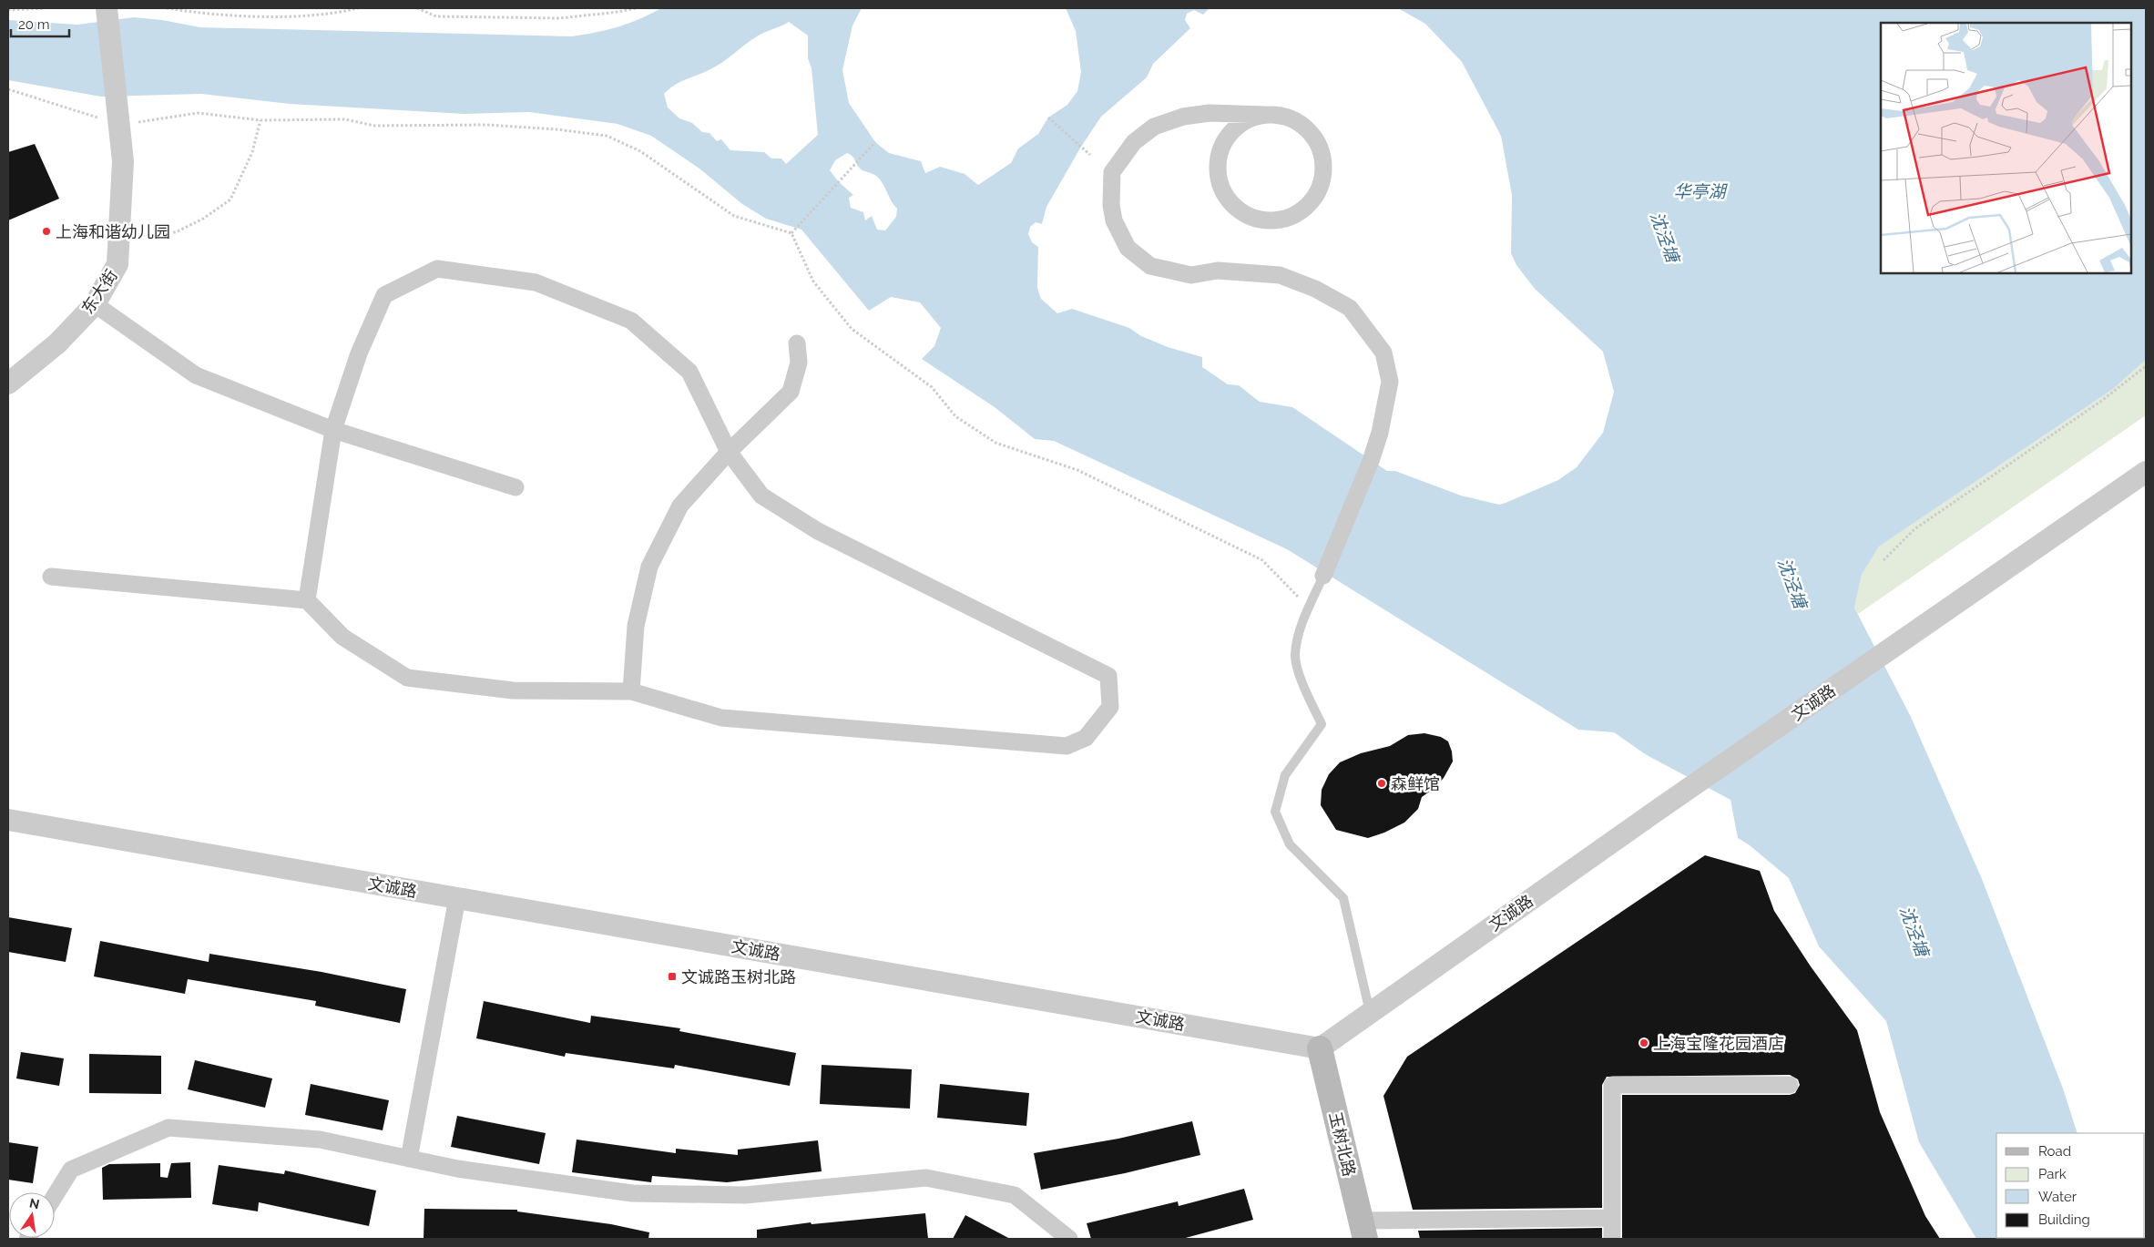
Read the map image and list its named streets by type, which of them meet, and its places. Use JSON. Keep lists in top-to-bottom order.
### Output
{
  "streets": {
    "main road": ["玉树北路"],
    "street": ["东大街", "文诚路"]
  },
  "crossings": [
    ["文诚路", "玉树北路"]
  ],
  "water": ["华亭湖", "沈泾塘"],
  "places": {
    "other": ["上海和谐幼儿园", "森鲜馆", "上海宝隆花园酒店"],
    "transit": ["文诚路玉树北路"]
  },
  "legend": [
    "Road",
    "Park",
    "Water",
    "Building"
  ],
  "scale_bar": "20 m",
  "north": "top"
}
